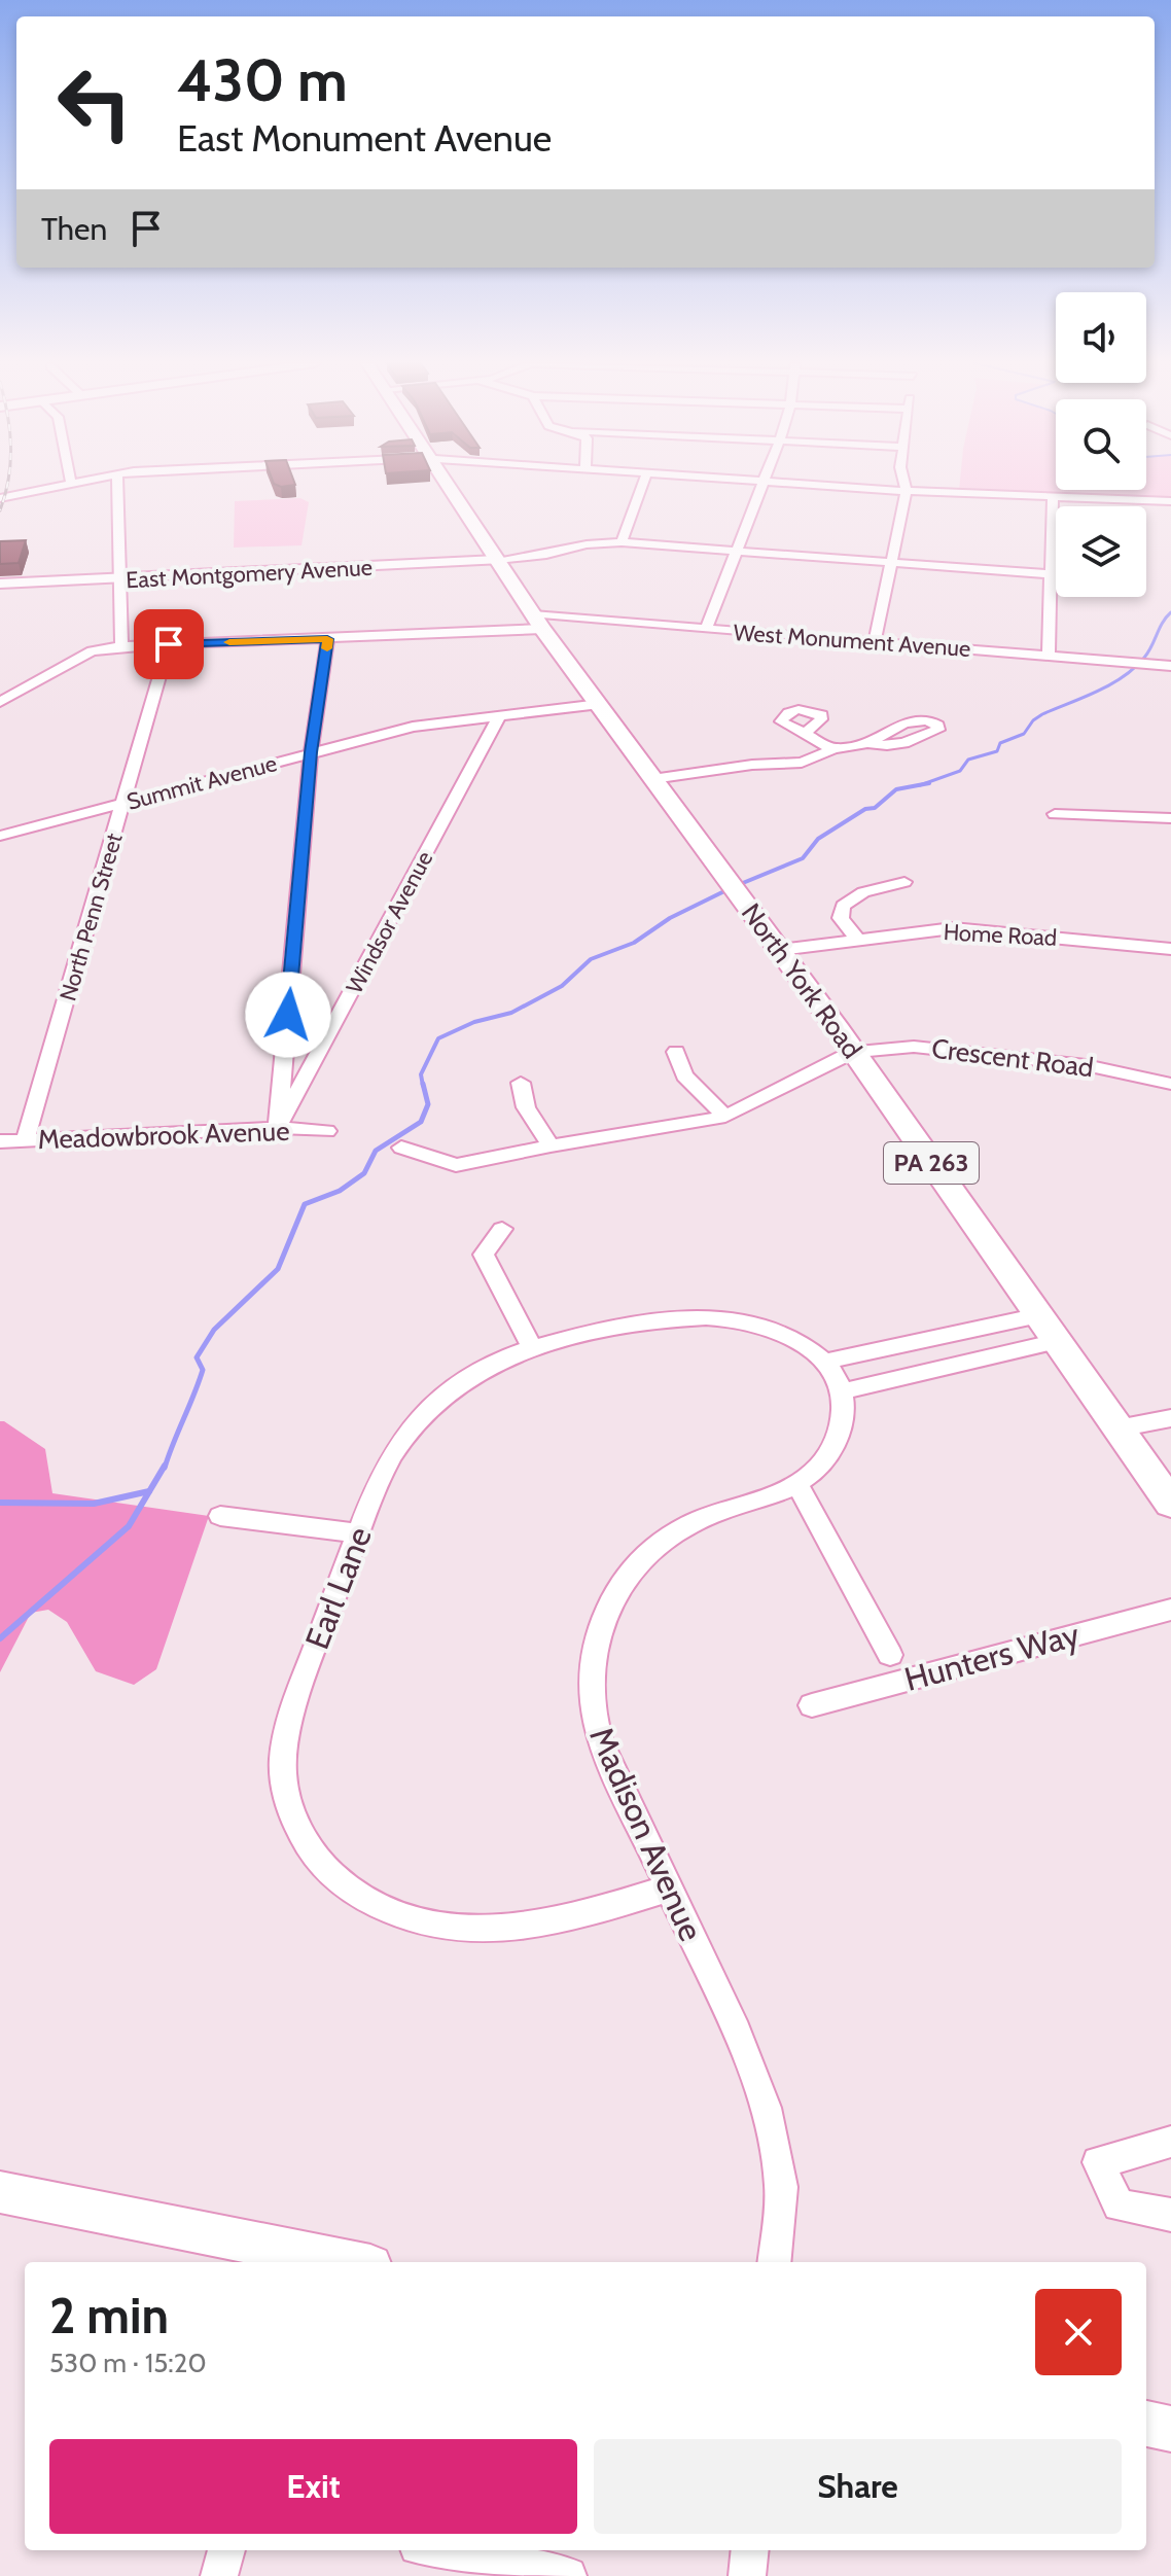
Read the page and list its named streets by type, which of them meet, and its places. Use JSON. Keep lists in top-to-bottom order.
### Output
{
  "streets": {
    "highway": ["North York Road", "PA 263"],
    "main road": ["East Montgomery Avenue"],
    "street": [
      "West Monument Avenue",
      "Summit Avenue",
      "North Penn Street",
      "Windsor Avenue",
      "Home Road",
      "Crescent Road",
      "Meadowbrook Avenue",
      "Earl Lane",
      "Hunters Way",
      "Madison Avenue"
    ]
  },
  "crossings": [
    ["East Montgomery Avenue", "North York Road"],
    ["West Monument Avenue", "North Penn Street"],
    ["West Monument Avenue", "North York Road"],
    ["Summit Avenue", "North Penn Street"],
    ["Summit Avenue", "Windsor Avenue"],
    ["Summit Avenue", "North York Road"],
    ["North Penn Street", "Meadowbrook Avenue"],
    ["Windsor Avenue", "Meadowbrook Avenue"],
    ["Home Road", "North York Road"],
    ["North York Road", "Crescent Road"],
    ["Earl Lane", "Madison Avenue"]
  ],
  "page": {
    "turn": ["430 m", "East Monument Avenue"],
    "then": "Then",
    "heading": ["2 min", "530 m · 15:20"],
    "buttons": ["Exit", "Share"]
  }
}
